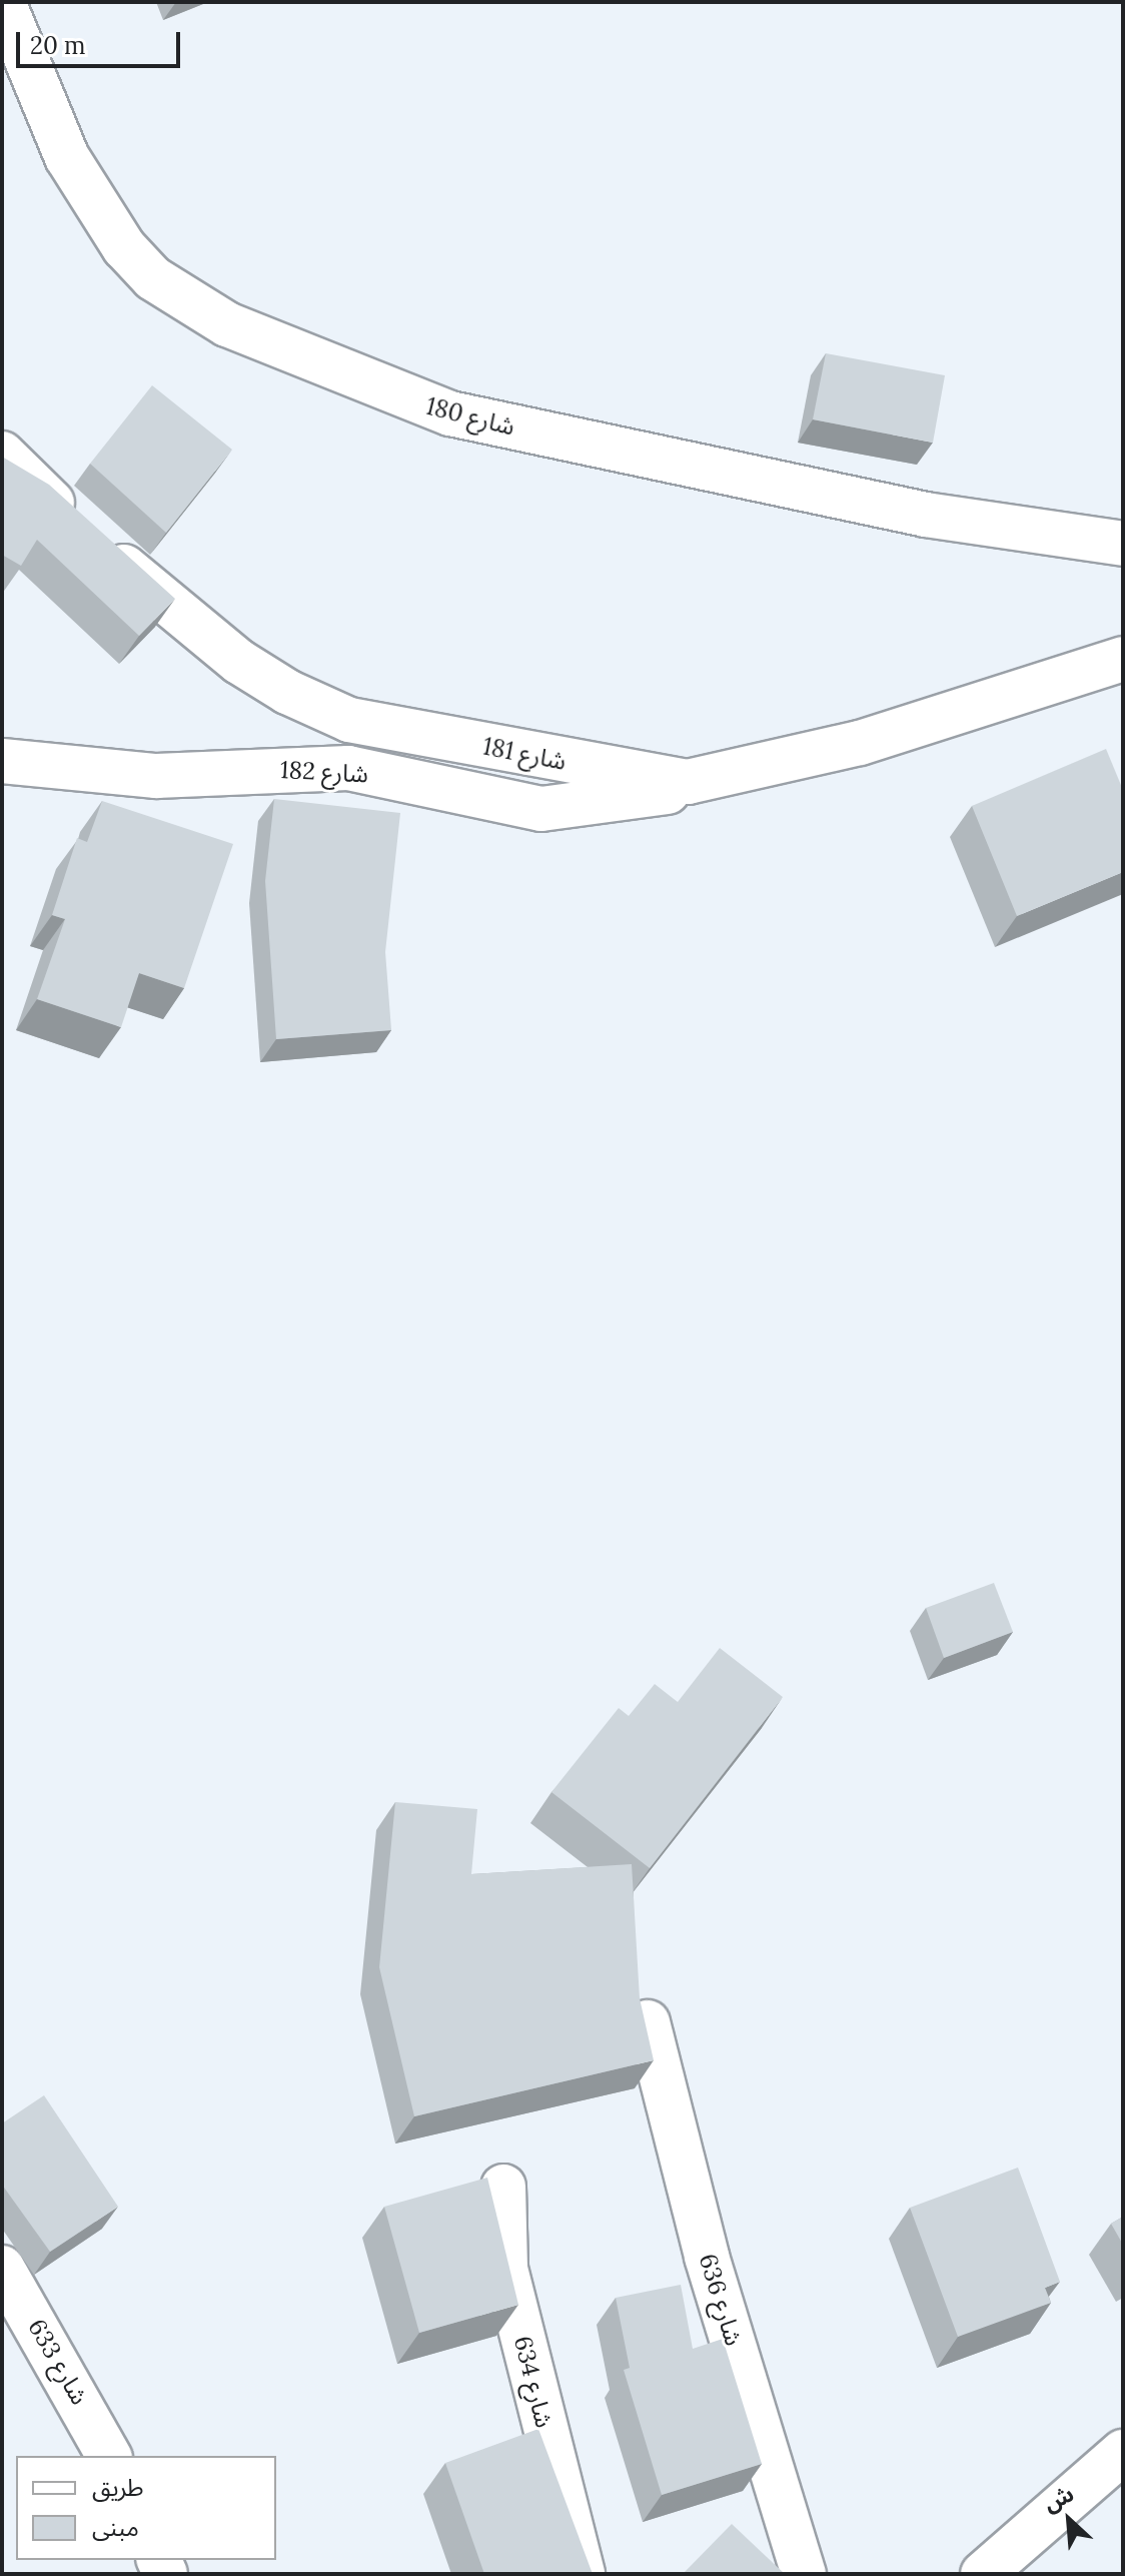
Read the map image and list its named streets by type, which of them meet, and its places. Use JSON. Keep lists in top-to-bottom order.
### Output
{
  "streets": {
    "street": [
      "شارع 180",
      "شارع 181",
      "شارع 182",
      "شارع 636",
      "شارع 633",
      "شارع 634"
    ]
  },
  "crossings": [
    ["شارع 181", "شارع 182"]
  ],
  "legend": ["طريق", "مبنى"],
  "scale_bar": "20 m",
  "north": "top left"
}
